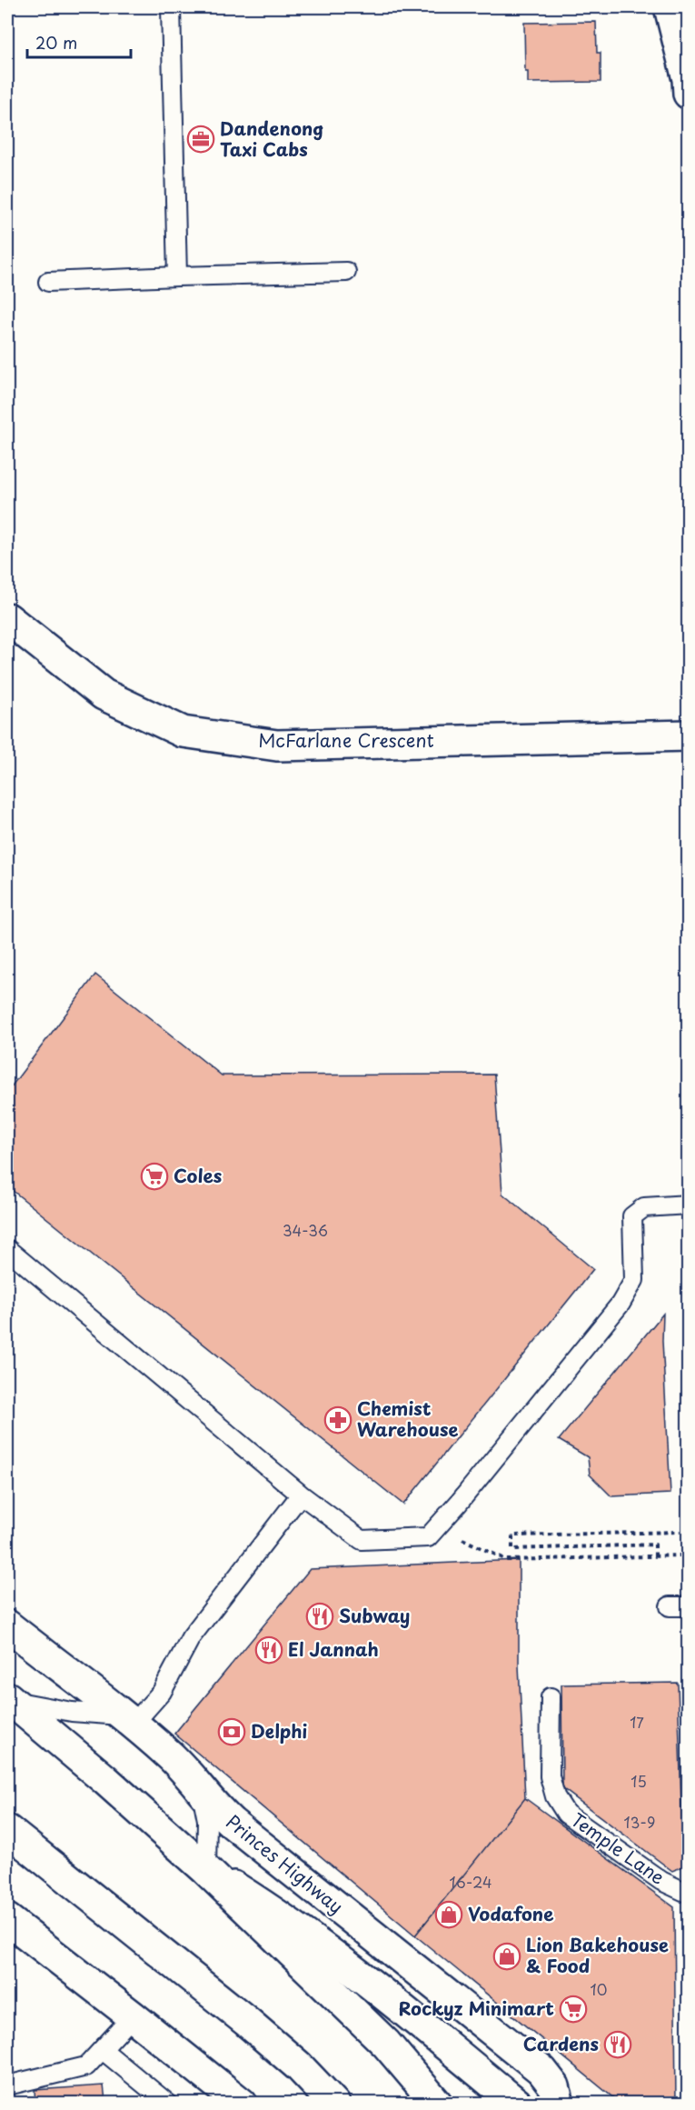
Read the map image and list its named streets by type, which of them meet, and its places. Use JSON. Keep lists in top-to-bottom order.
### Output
{
  "streets": {
    "main road": ["McFarlane Crescent", "Princes Highway"],
    "lane": ["Temple Lane"]
  },
  "places": {
    "office": ["Dandenong Taxi Cabs"],
    "supermarket": ["Coles", "Rockyz Minimart"],
    "pharmacy": ["Chemist Warehouse"],
    "restaurant": ["Subway", "El Jannah", "Cardens"],
    "bank": ["Delphi"],
    "shop": ["Vodafone", "Lion Bakehouse & Food"]
  },
  "house_numbers": [
    "34-36",
    "17",
    "15",
    "13-9",
    "16-24",
    "10"
  ],
  "scale_bar": "20 m"
}
